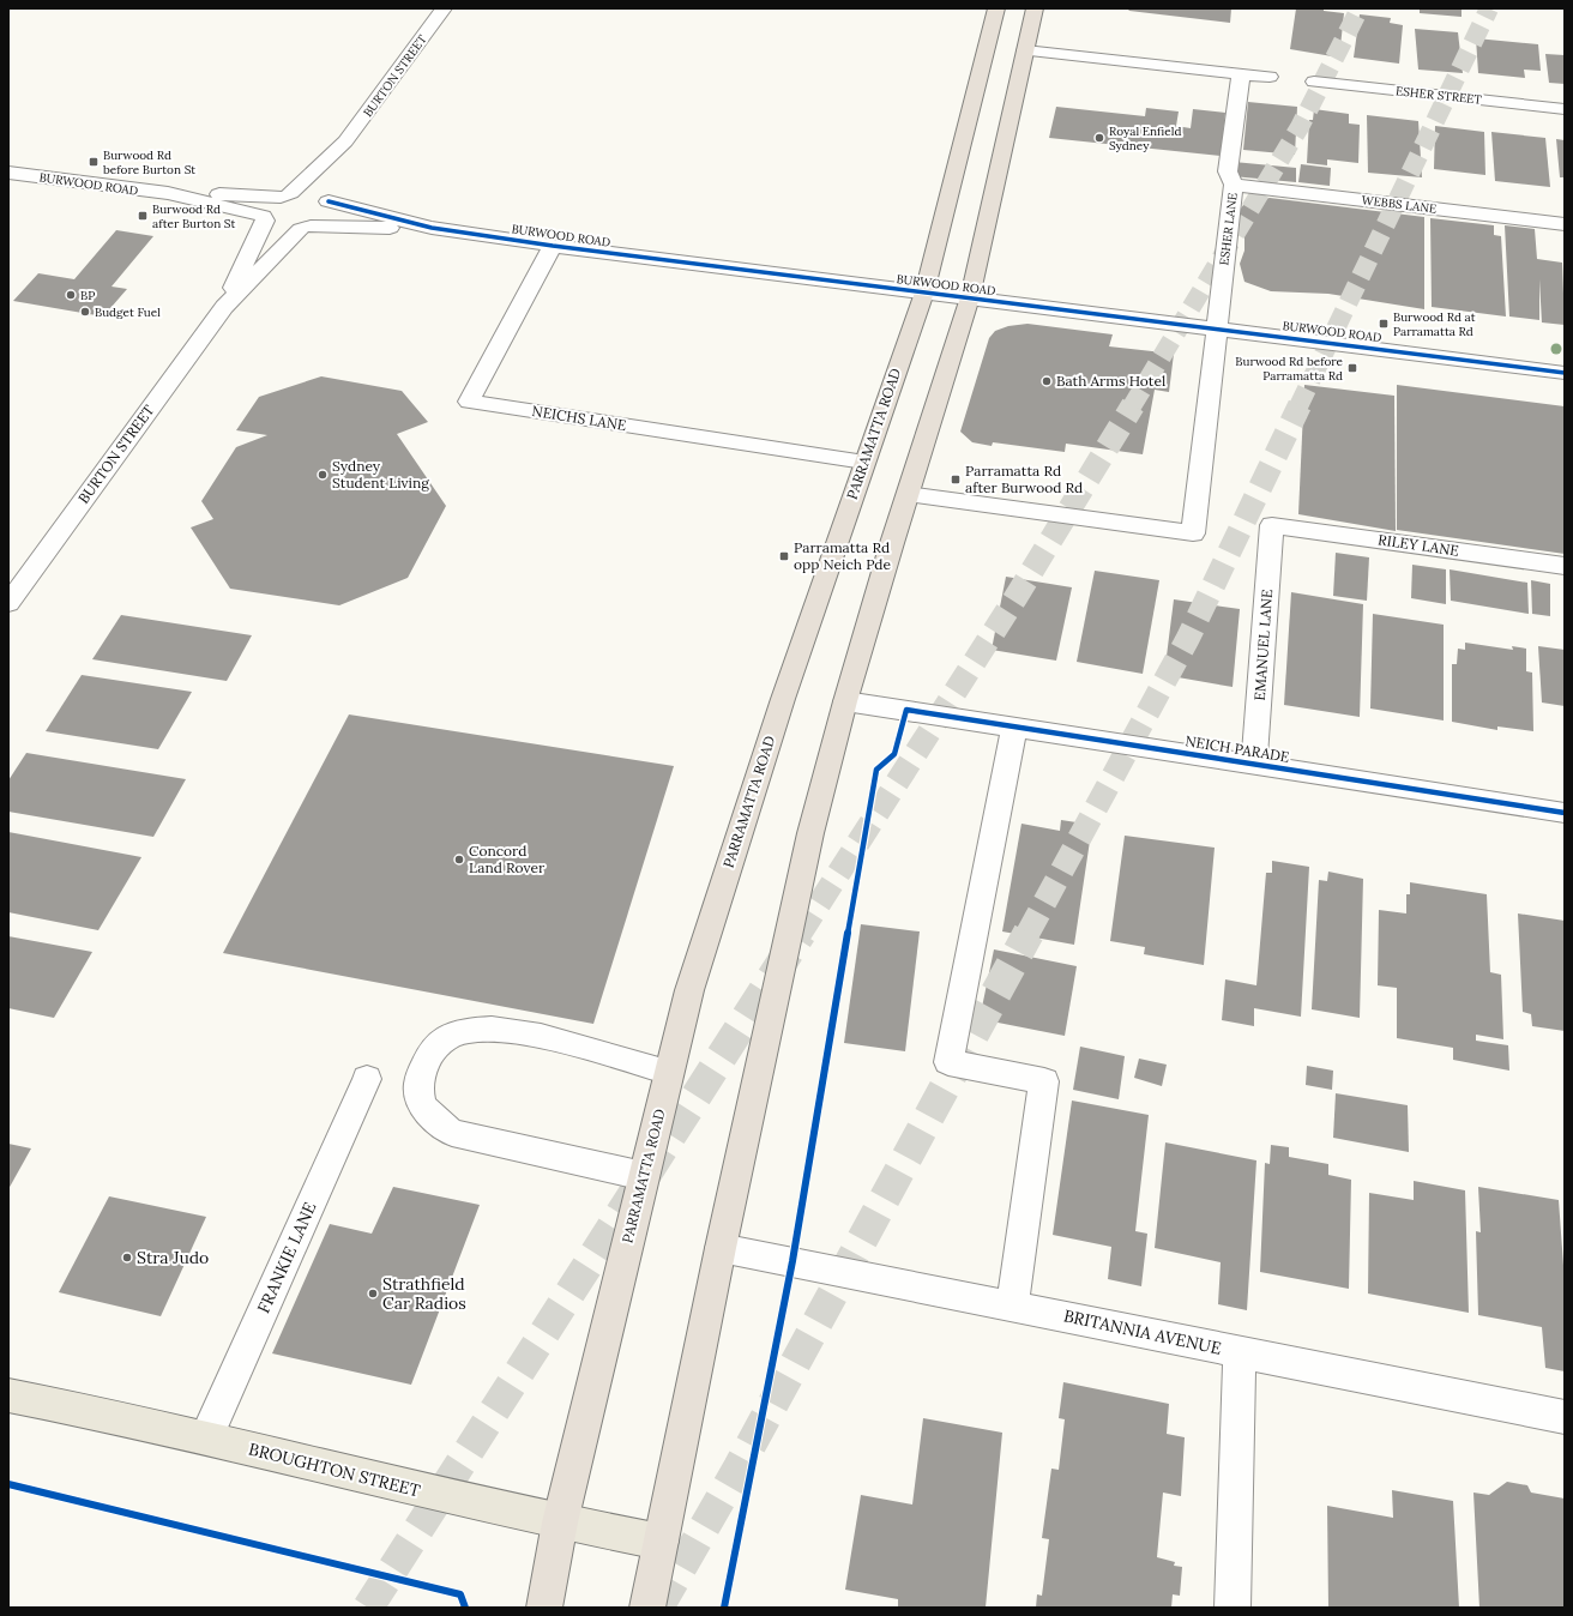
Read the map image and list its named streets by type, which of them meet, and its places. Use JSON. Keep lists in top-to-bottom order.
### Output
{
  "streets": {
    "highway": ["PARRAMATTA ROAD"],
    "main road": ["BROUGHTON STREET"],
    "street": [
      "BURTON STREET",
      "ESHER STREET",
      "BURWOOD ROAD",
      "WEBBS LANE",
      "ESHER LANE",
      "NEICHS LANE",
      "RILEY LANE",
      "EMANUEL LANE",
      "NEICH PARADE",
      "FRANKIE LANE",
      "BRITANNIA AVENUE"
    ]
  },
  "crossings": [
    ["BURTON STREET", "BURWOOD ROAD"],
    ["BURWOOD ROAD", "ESHER LANE"],
    ["BURWOOD ROAD", "NEICHS LANE"],
    ["BURWOOD ROAD", "PARRAMATTA ROAD"],
    ["WEBBS LANE", "ESHER LANE"],
    ["NEICHS LANE", "PARRAMATTA ROAD"],
    ["PARRAMATTA ROAD", "BROUGHTON STREET"],
    ["RILEY LANE", "EMANUEL LANE"],
    ["EMANUEL LANE", "NEICH PARADE"],
    ["FRANKIE LANE", "BROUGHTON STREET"]
  ],
  "places": {
    "other": [
      "Royal Enfield Sydney",
      "BP",
      "Budget Fuel",
      "Bath Arms Hotel",
      "Sydney Student Living",
      "Concord Land Rover",
      "Stra Judo",
      "Strathfield Car Radios"
    ],
    "transit": [
      "Burwood Rd before Burton St",
      "Burwood Rd after Burton St",
      "Burwood Rd at Parramatta Rd",
      "Burwood Rd before Parramatta Rd",
      "Parramatta Rd after Burwood Rd",
      "Parramatta Rd opp Neich Pde"
    ]
  }
}
